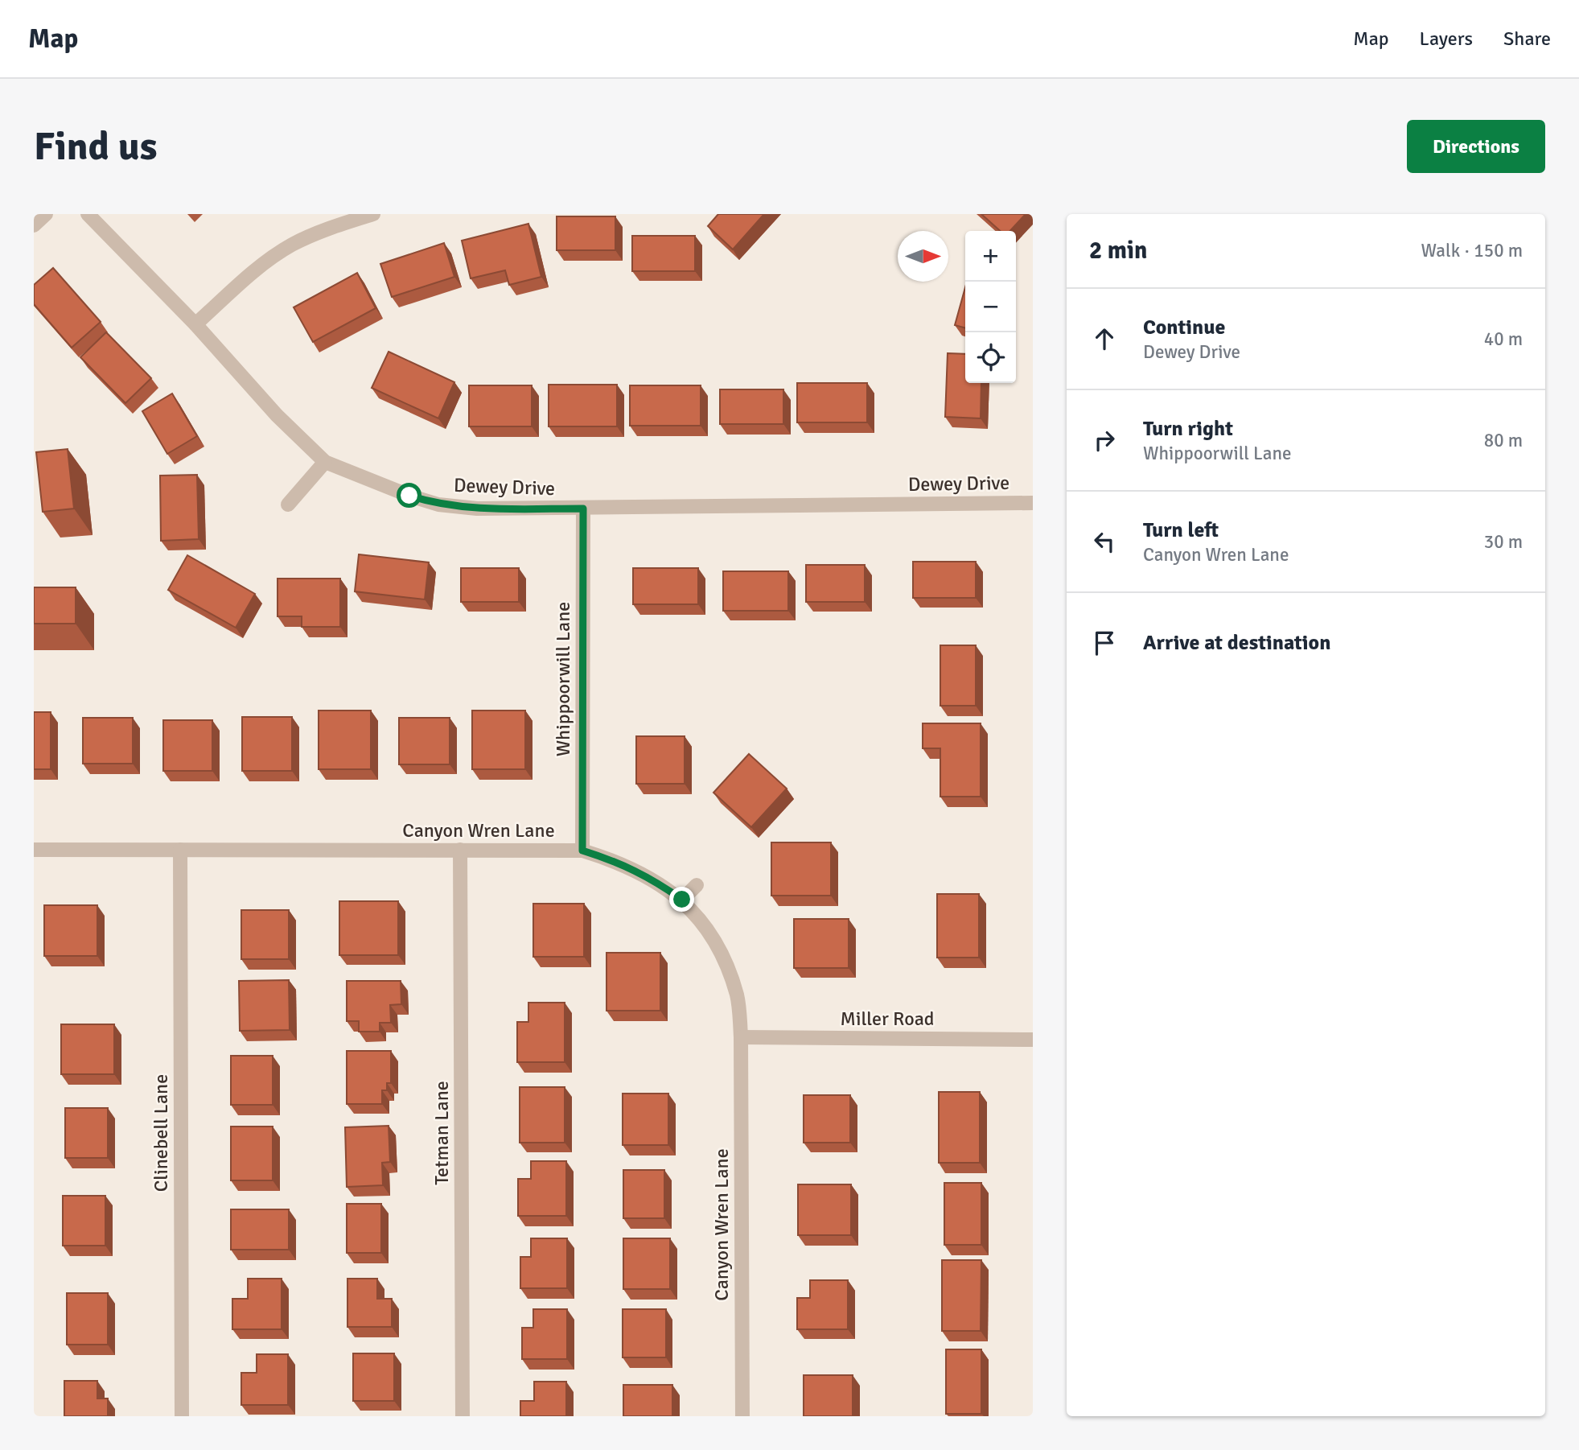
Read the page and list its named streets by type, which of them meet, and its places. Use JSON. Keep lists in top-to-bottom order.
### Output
{
  "streets": {
    "street": [
      "Dewey Drive",
      "Whippoorwill Lane",
      "Canyon Wren Lane",
      "Miller Road",
      "Clinebell Lane",
      "Tetman Lane"
    ]
  },
  "crossings": [
    ["Dewey Drive", "Whippoorwill Lane"],
    ["Whippoorwill Lane", "Canyon Wren Lane"],
    ["Canyon Wren Lane", "Miller Road"],
    ["Canyon Wren Lane", "Clinebell Lane"],
    ["Canyon Wren Lane", "Tetman Lane"]
  ],
  "north": "right",
  "page": {
    "header": "Map",
    "nav": ["Map", "Layers", "Share"],
    "buttons": "Directions",
    "title": "Find us",
    "heading": ["2 min", "Walk · 150 m"],
    "map_buttons": ["+", "−"],
    "list": [
      ["Continue", "Dewey Drive", "40 m"],
      ["Turn right", "Whippoorwill Lane", "80 m"],
      ["Turn left", "Canyon Wren Lane", "30 m"],
      "Arrive at destination"
    ]
  }
}
